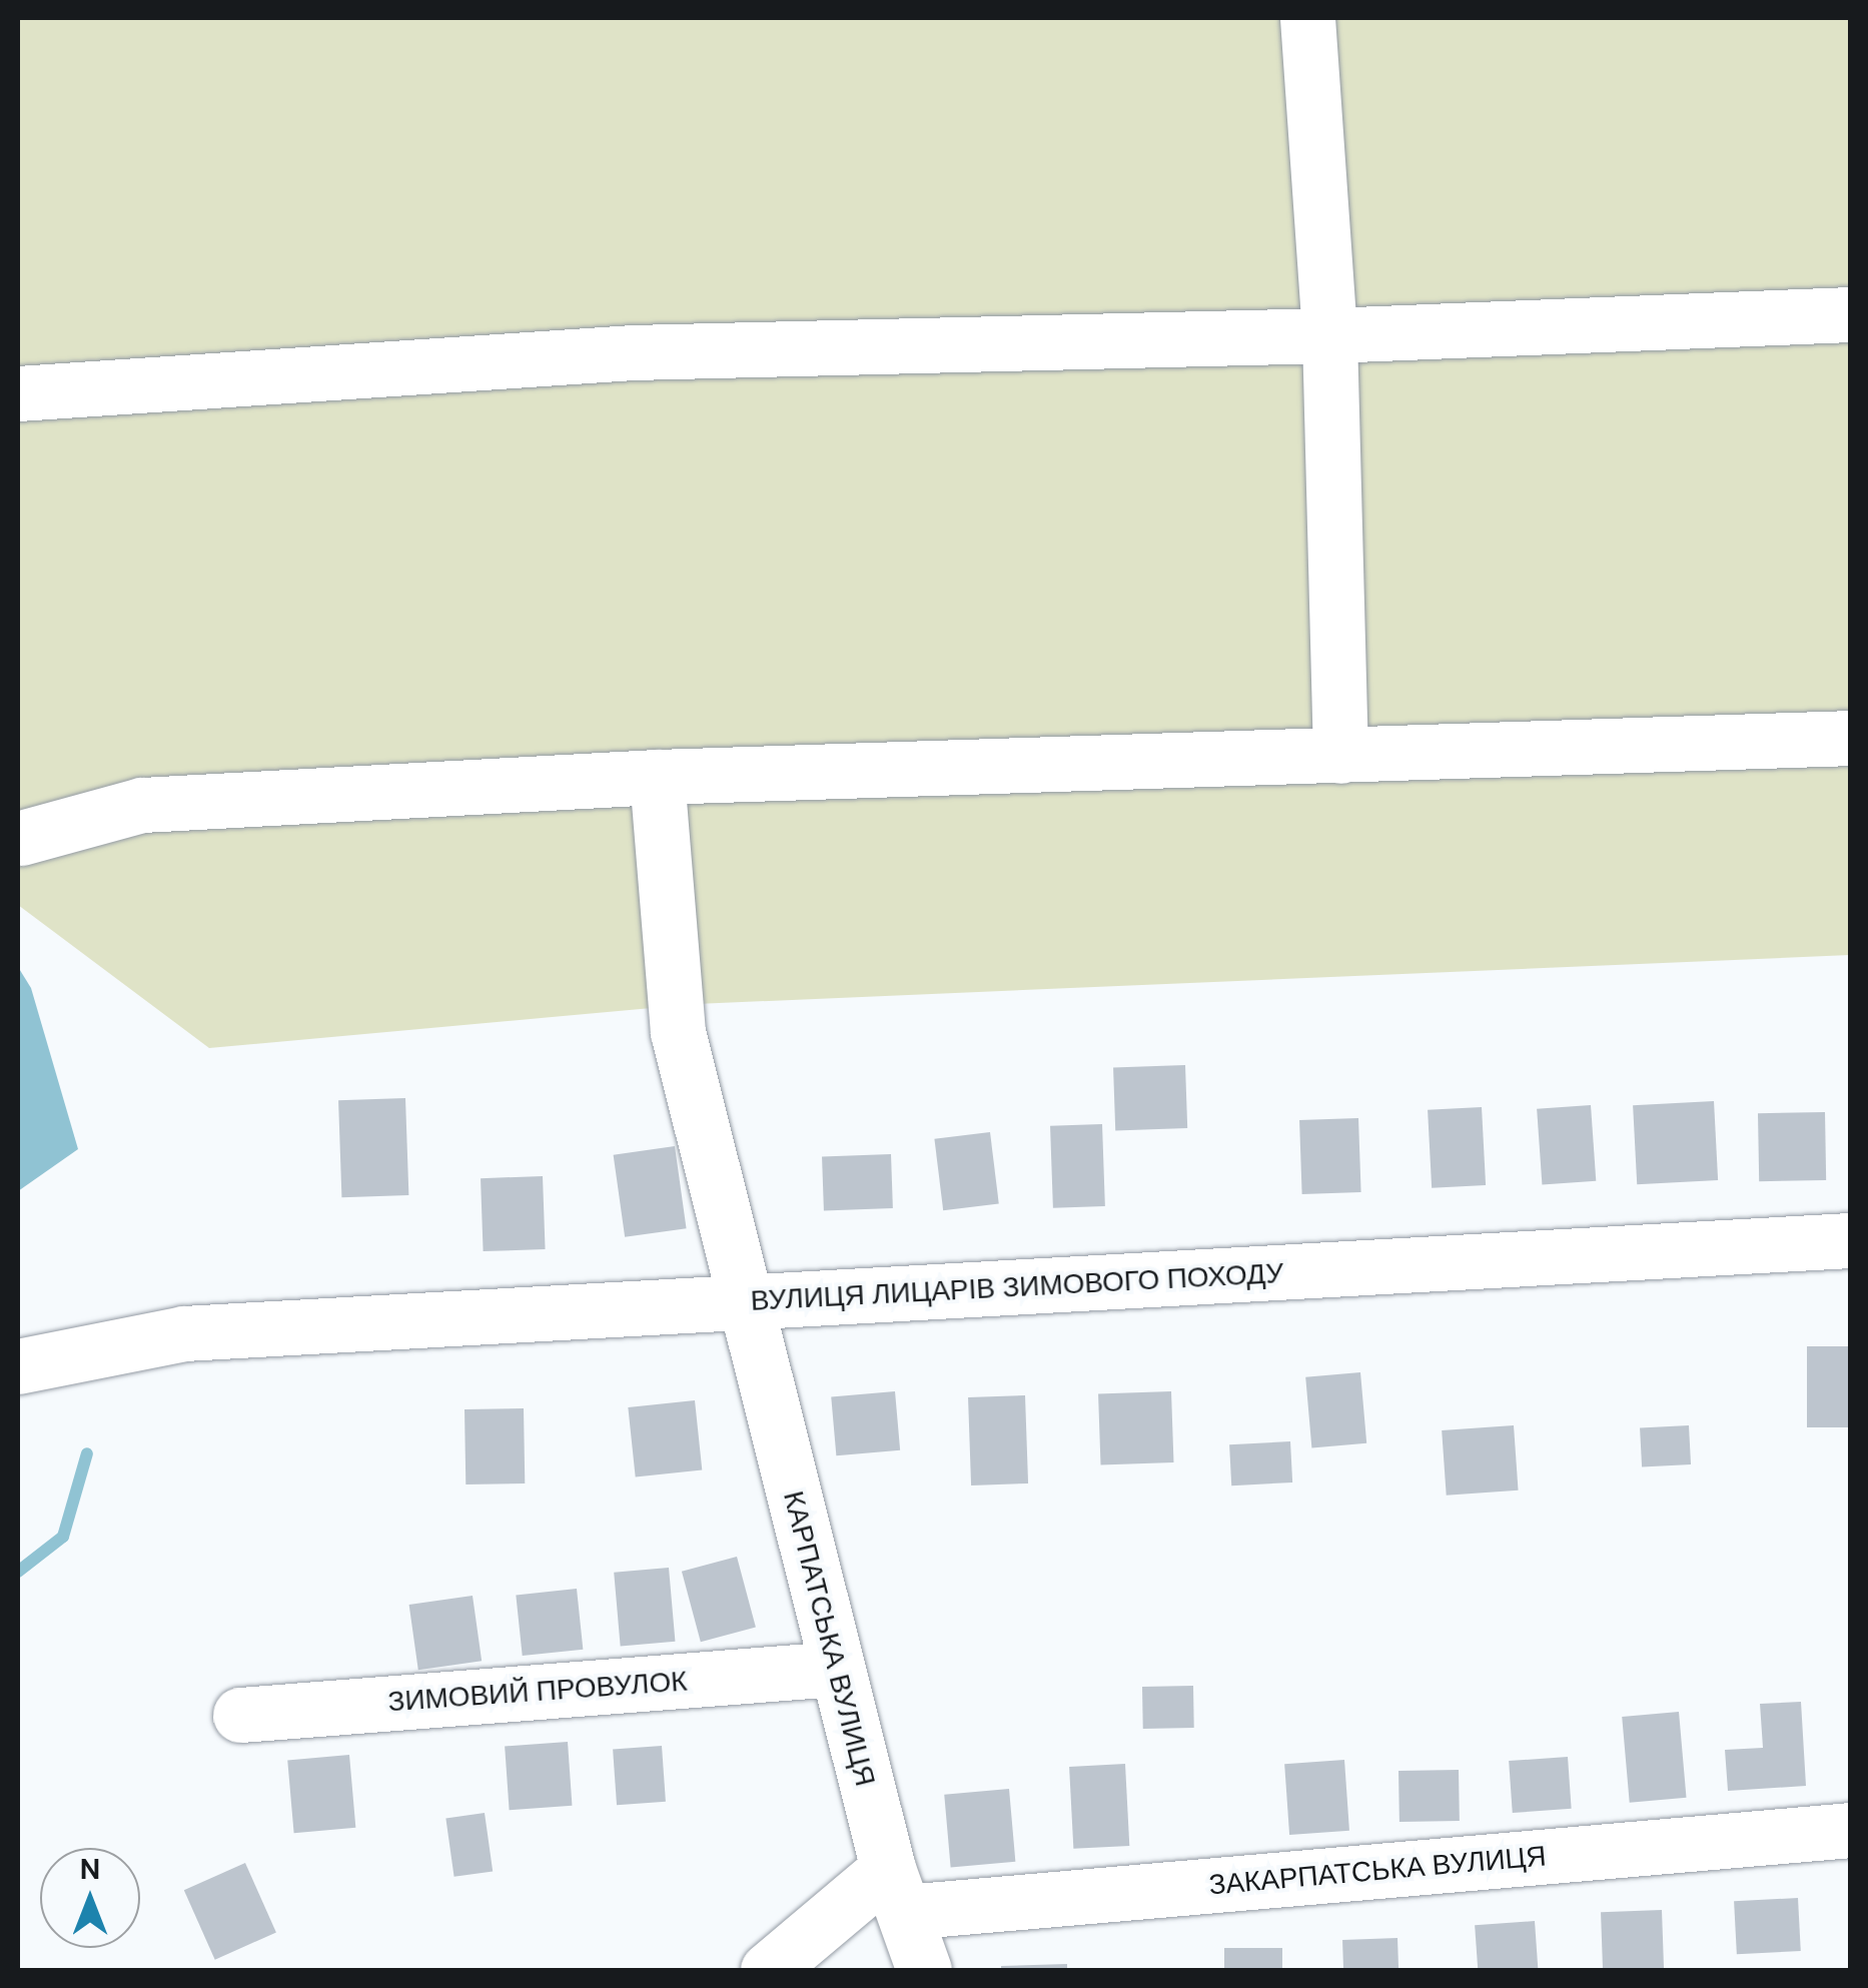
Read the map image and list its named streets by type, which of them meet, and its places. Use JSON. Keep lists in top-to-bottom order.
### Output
{
  "streets": {
    "street": [
      "ВУЛИЦЯ ЛИЦАРІВ ЗИМОВОГО ПОХОДУ",
      "КАРПАТСЬКА ВУЛИЦЯ",
      "ЗИМОВИЙ ПРОВУЛОК",
      "ЗАКАРПАТСЬКА ВУЛИЦЯ"
    ]
  },
  "crossings": [
    ["ВУЛИЦЯ ЛИЦАРІВ ЗИМОВОГО ПОХОДУ", "КАРПАТСЬКА ВУЛИЦЯ"],
    ["КАРПАТСЬКА ВУЛИЦЯ", "ЗИМОВИЙ ПРОВУЛОК"],
    ["КАРПАТСЬКА ВУЛИЦЯ", "ЗАКАРПАТСЬКА ВУЛИЦЯ"]
  ],
  "north": "top"
}
